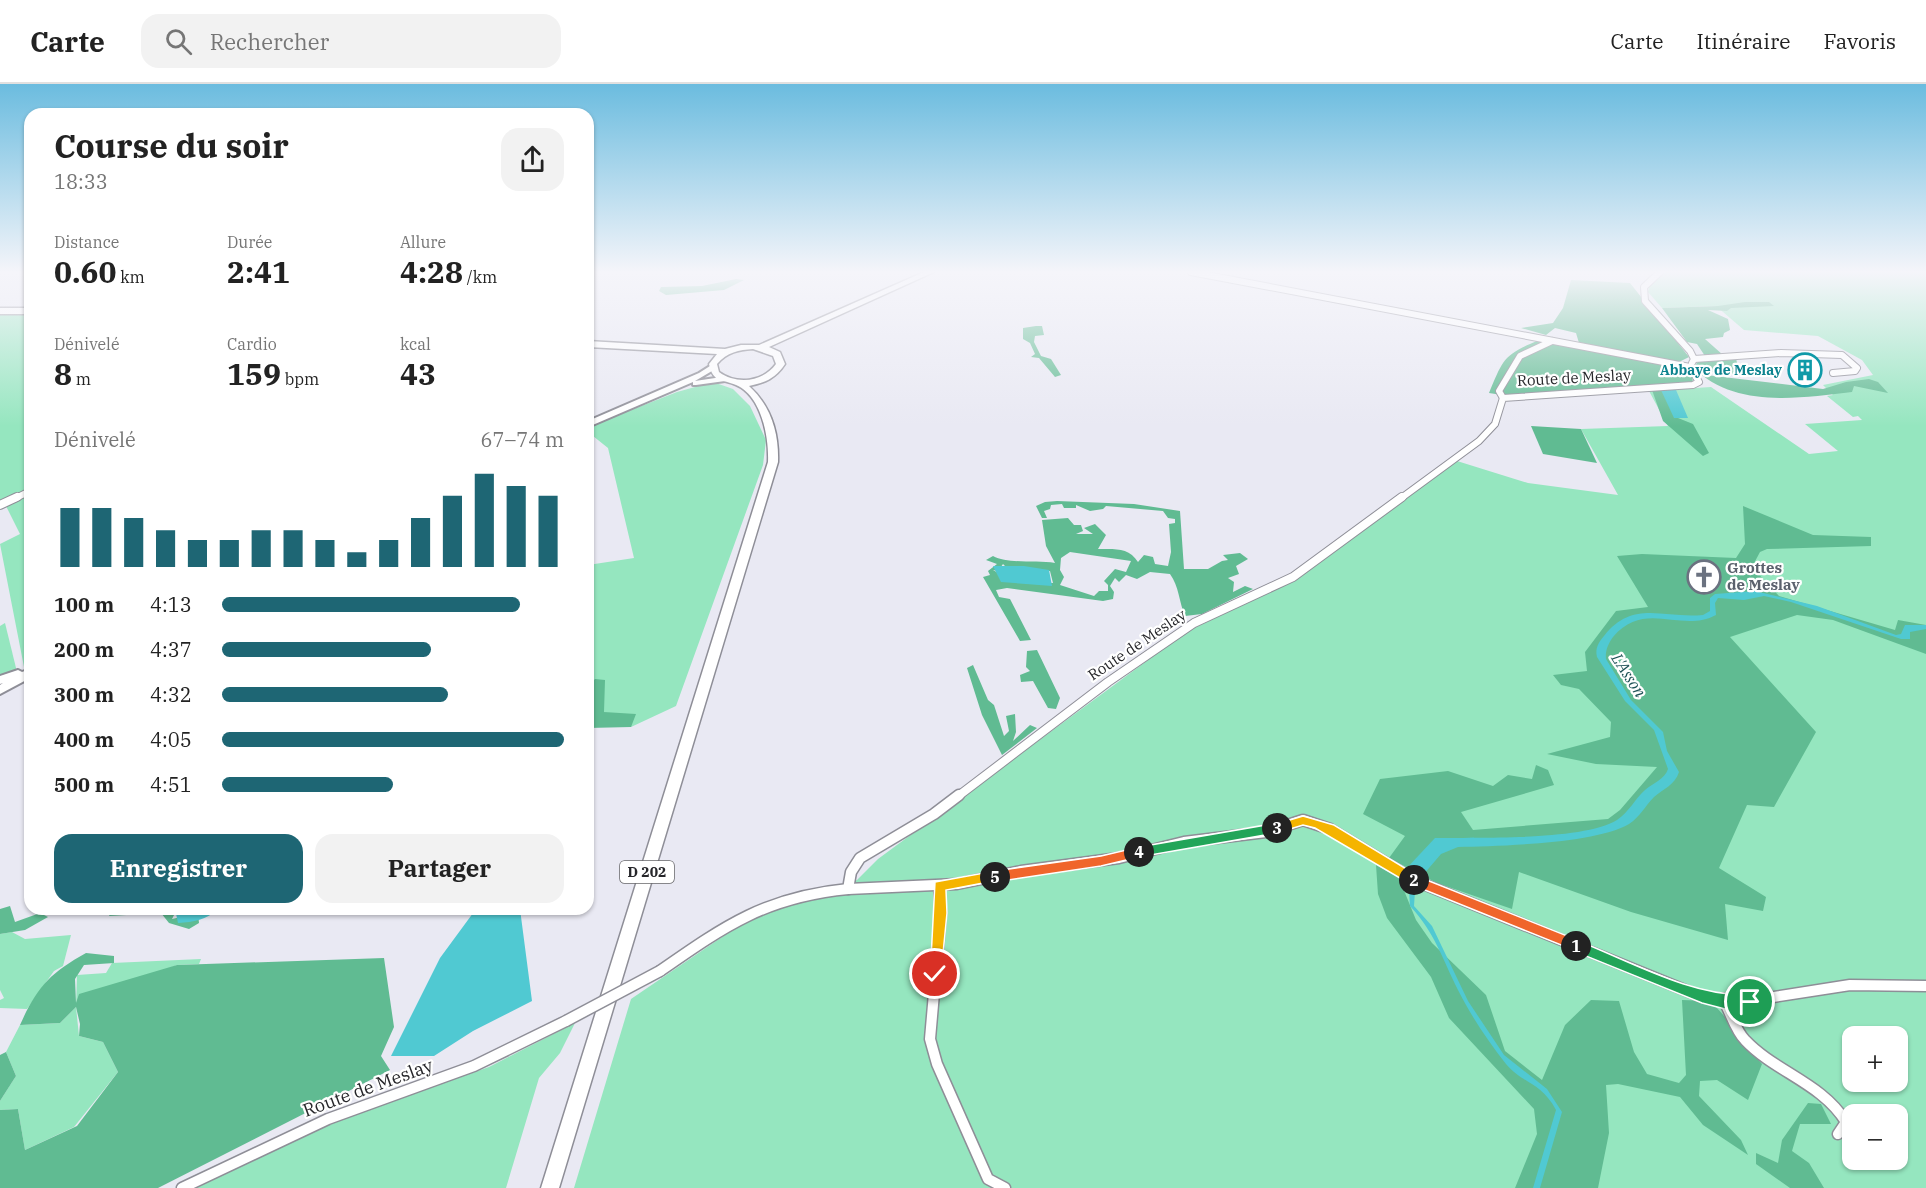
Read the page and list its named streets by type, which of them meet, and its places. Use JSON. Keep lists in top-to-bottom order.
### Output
{
  "streets": {
    "main road": ["D 202"],
    "street": ["Route de Meslay"]
  },
  "water": ["L'Asson"],
  "places": {
    "building": ["Abbaye de Meslay"],
    "church": ["Grottes de Meslay"]
  },
  "page": {
    "header": "Carte",
    "search": "Rechercher",
    "nav": ["Carte", "Itinéraire", "Favoris"],
    "heading": ["Course du soir", "18:33"],
    "stats": [
      ["Distance", "0.60 km"],
      ["Durée", "2:41"],
      ["Allure", "4:28 /km"],
      ["Dénivelé", "8 m"],
      ["Cardio", "159 bpm"],
      ["kcal", "43"]
    ],
    "chart": ["Dénivelé", "67–74 m"],
    "list": [
      {
        "name": "100 m",
        "note": "4:13"
      },
      {
        "name": "200 m",
        "note": "4:37"
      },
      {
        "name": "300 m",
        "note": "4:32"
      },
      {
        "name": "400 m",
        "note": "4:05"
      },
      {
        "name": "500 m",
        "note": "4:51"
      }
    ],
    "pins": [
      "3",
      "4",
      "5",
      "2",
      "1"
    ],
    "buttons": ["Enregistrer", "Partager"],
    "map_buttons": ["+", "−"]
  }
}
